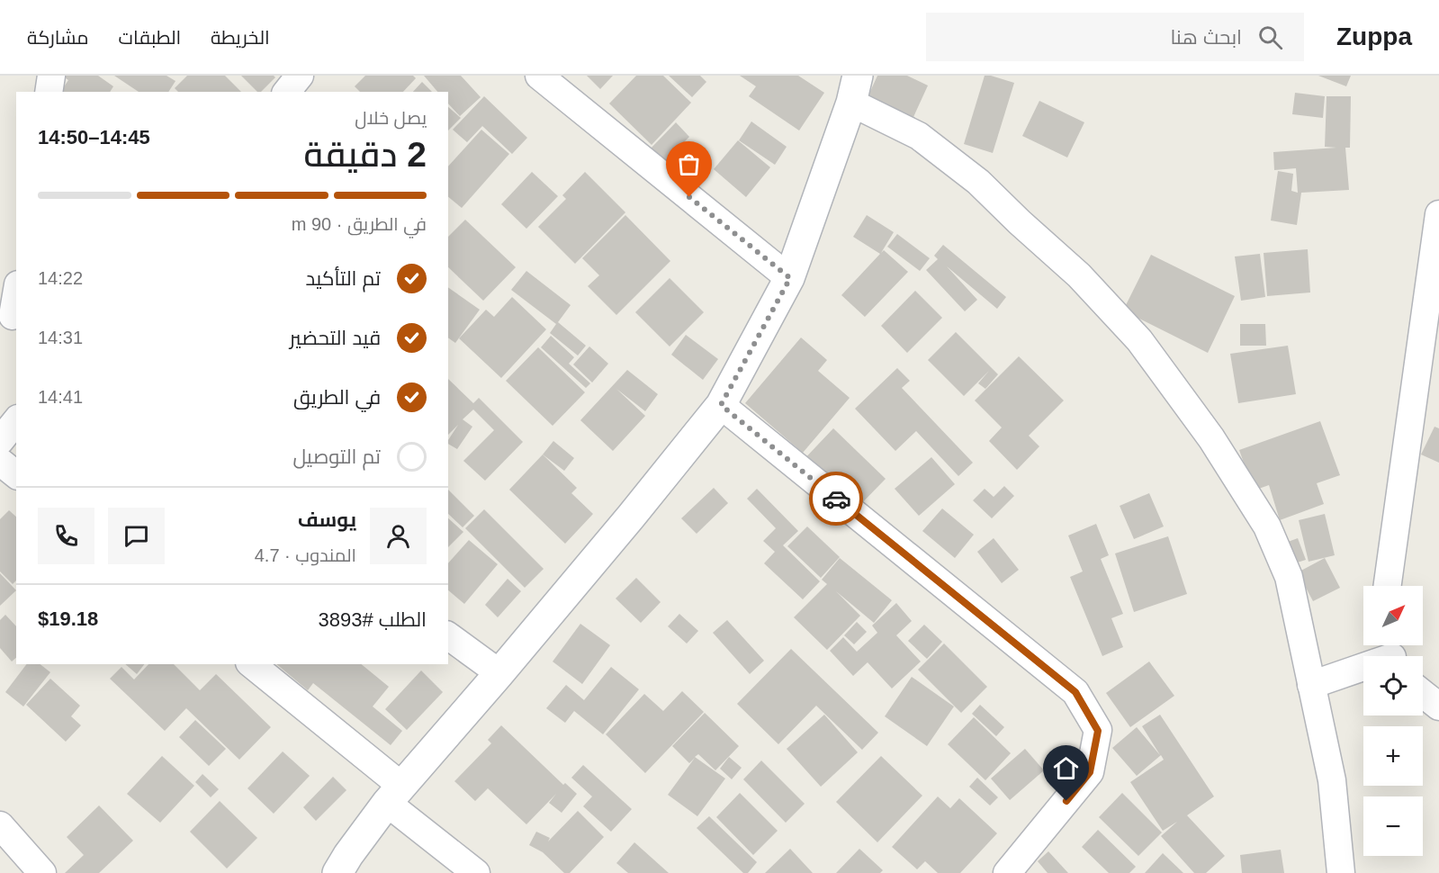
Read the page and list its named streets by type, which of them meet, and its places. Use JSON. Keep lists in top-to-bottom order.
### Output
{
  "north": "top right",
  "page": {
    "header": "Zuppa",
    "search": "ابحث هنا",
    "nav": ["الخريطة", "الطبقات", "مشاركة"],
    "heading": ["2 دقيقة", "يصل خلال", "14:45–14:50"],
    "panel": [
      "يوسف",
      "المندوب · 4.7",
      "الطلب #3893",
      "$19.18"
    ],
    "bar": "في الطريق · 90 m",
    "list": [
      ["تم التأكيد", "14:22"],
      ["قيد التحضير", "14:31"],
      ["في الطريق", "14:41"],
      "تم التوصيل"
    ],
    "map_buttons": ["+", "−"]
  }
}
